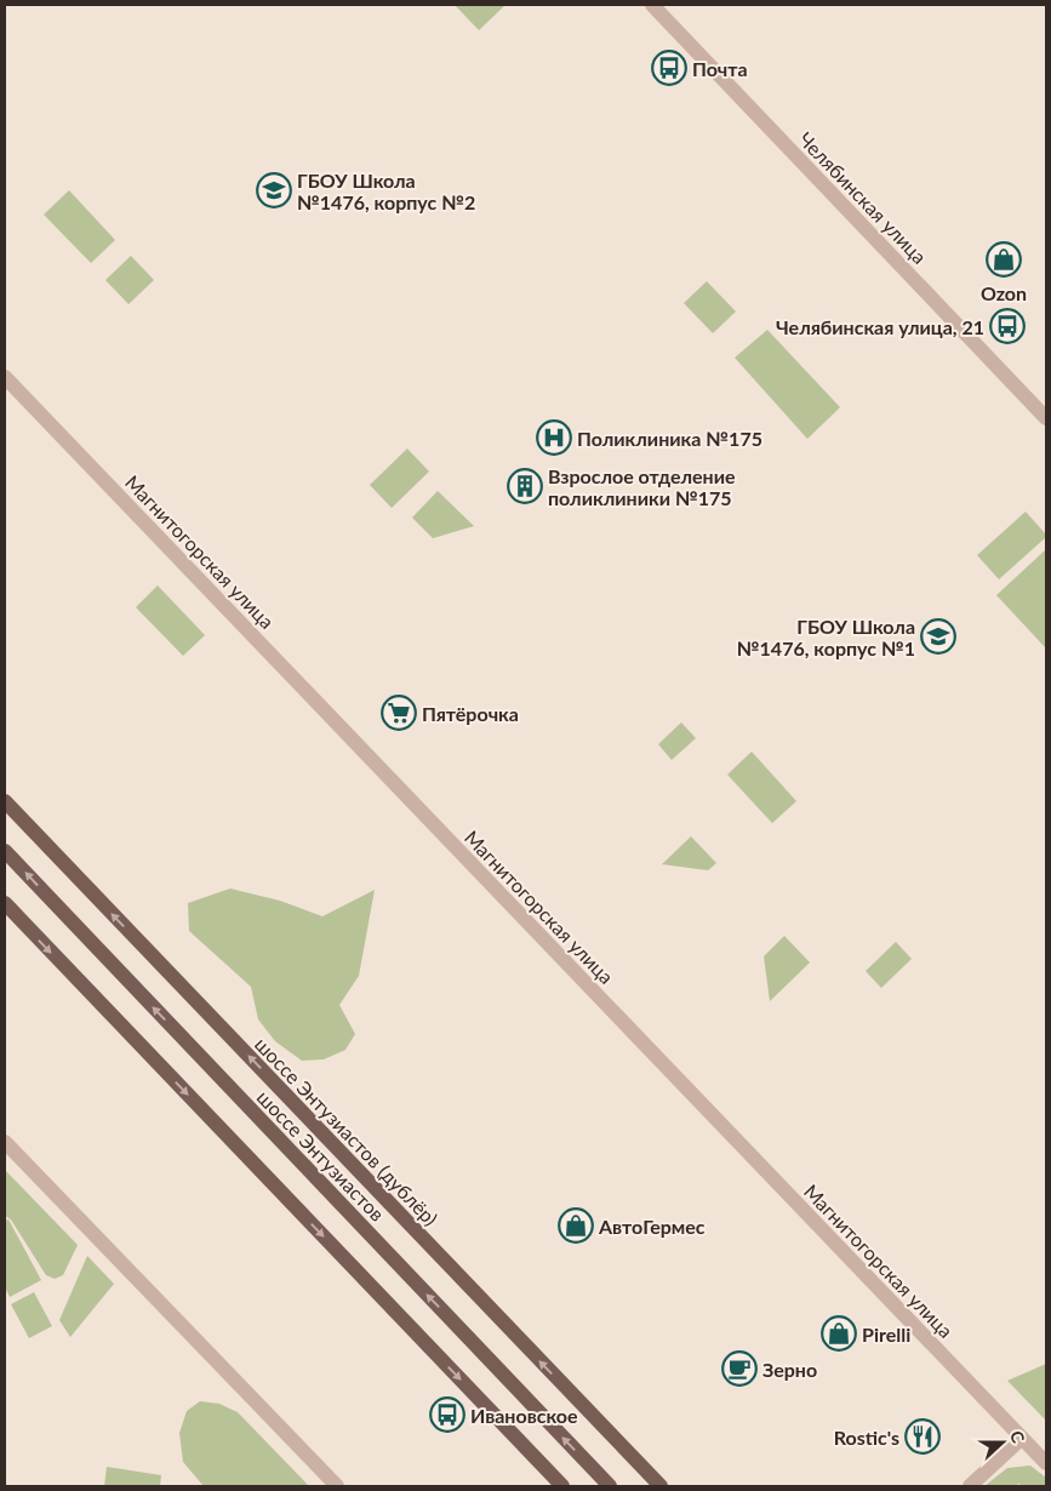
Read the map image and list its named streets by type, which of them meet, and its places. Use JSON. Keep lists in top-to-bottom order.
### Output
{
  "streets": {
    "main road": ["шоссе Энтузиастов (дублёр)", "шоссе Энтузиастов"],
    "street": ["Челябинская улица", "Магнитогорская улица"]
  },
  "places": {
    "bus stop": ["Почта", "Челябинская улица, 21", "Ивановское"],
    "school or university": ["ГБОУ Школа №1476, корпус №2", "ГБОУ Школа №1476, корпус №1"],
    "shop": ["Ozon", "АвтоГермес", "Pirelli"],
    "hospital": ["Поликлиника №175"],
    "building": ["Взрослое отделение поликлиники №175"],
    "supermarket": ["Пятёрочка"],
    "cafe": ["Зерно"],
    "restaurant": ["Rostic's"]
  },
  "north": "right"
}
